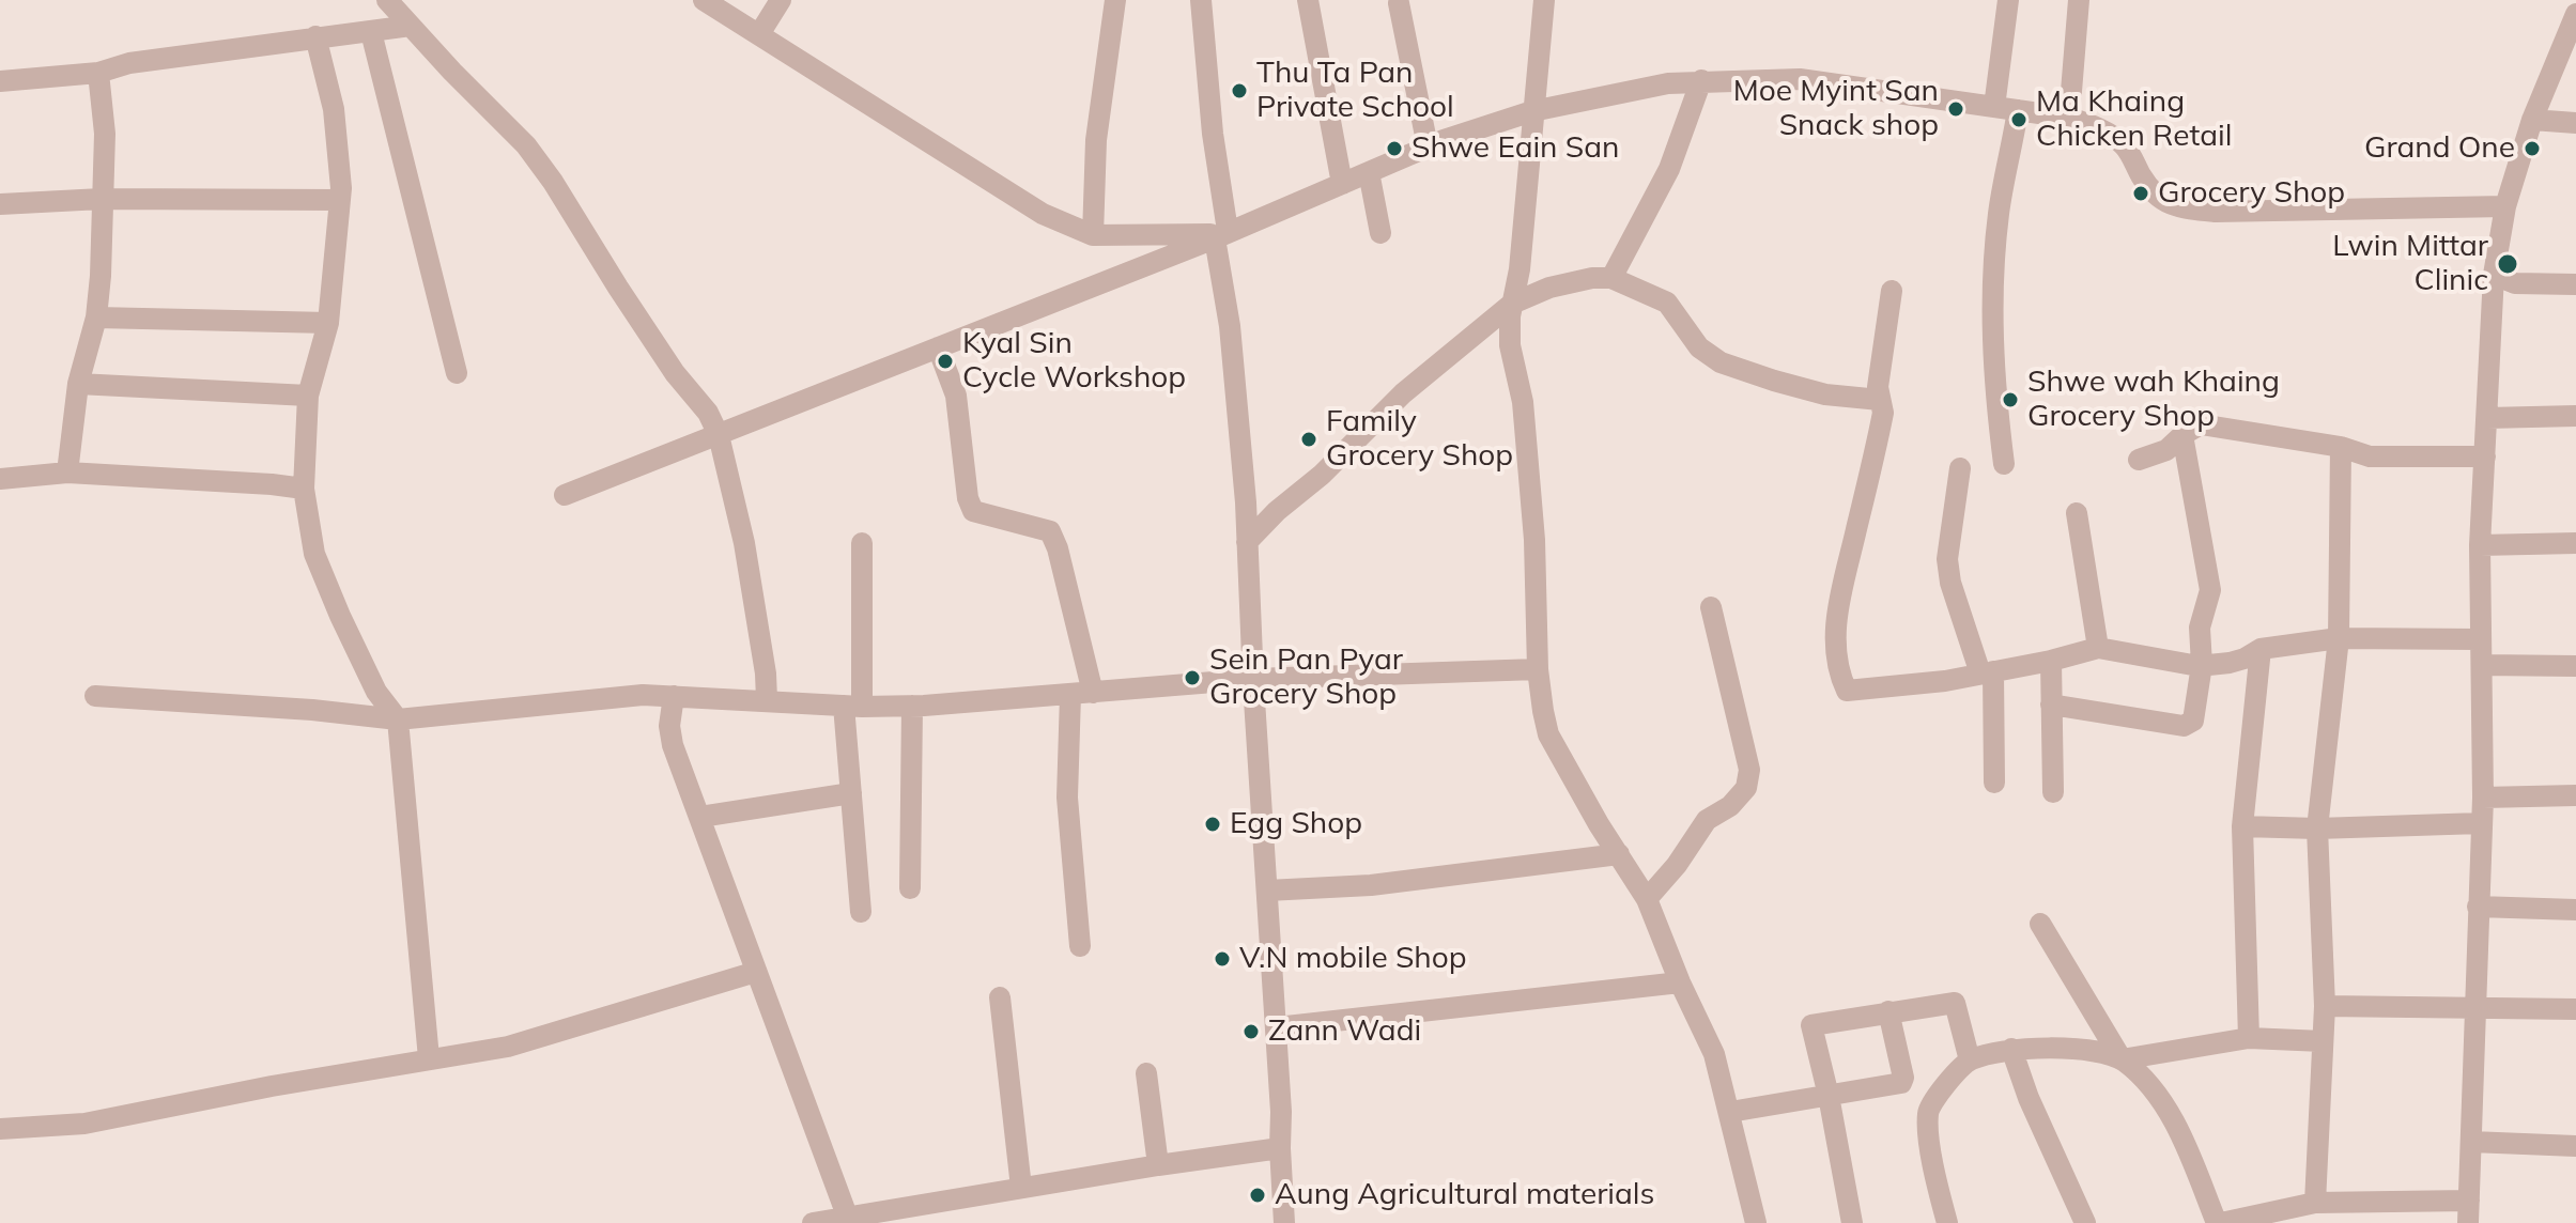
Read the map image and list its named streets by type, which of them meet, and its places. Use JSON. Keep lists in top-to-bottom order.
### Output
{
  "places": [
    "Thu Ta Pan Private School",
    "Moe Myint San Snack shop",
    "Ma Khaing Chicken Retail",
    "Shwe Eain San",
    "Grand One",
    "Grocery Shop",
    "Lwin Mittar Clinic",
    "Kyal Sin Cycle Workshop",
    "Shwe wah Khaing Grocery Shop",
    "Family Grocery Shop",
    "Sein Pan Pyar Grocery Shop",
    "Egg Shop",
    "V.N mobile Shop",
    "Zann Wadi",
    "Aung Agricultural materials"
  ]
}
